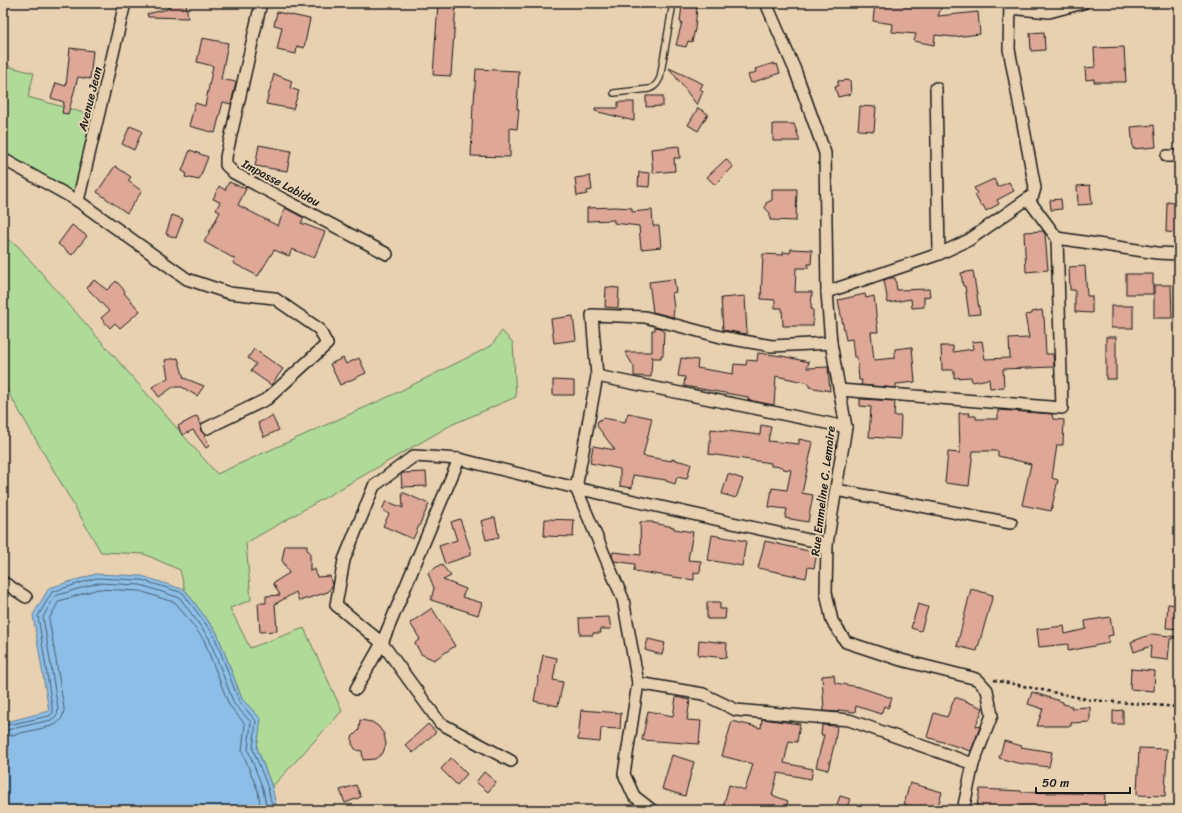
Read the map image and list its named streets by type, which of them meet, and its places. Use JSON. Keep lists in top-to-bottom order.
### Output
{
  "streets": {
    "street": ["Avenue Jean", "Impasse Labidou", "Rue Emmeline C. Lemaire"]
  },
  "scale_bar": "50 m"
}
